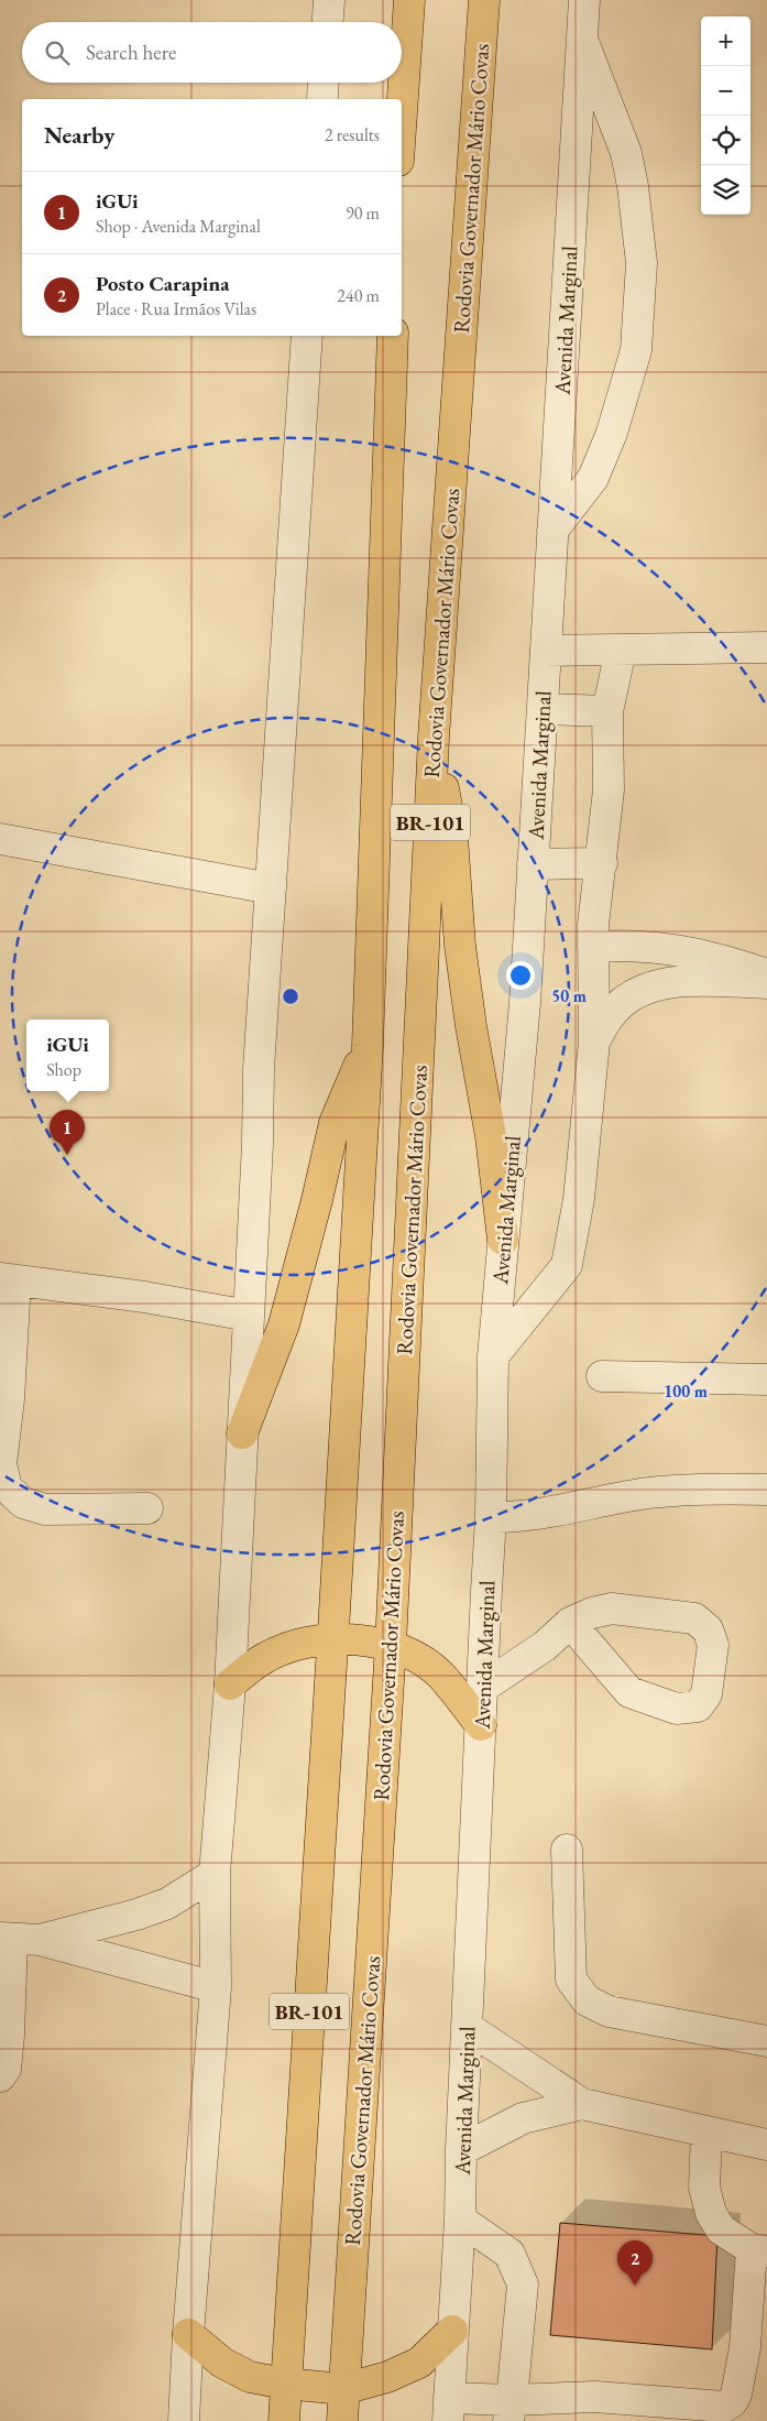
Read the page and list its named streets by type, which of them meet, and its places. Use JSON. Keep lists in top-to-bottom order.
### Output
{
  "streets": {
    "main road": ["Rodovia Governador Mário Covas", "BR-101"],
    "street": ["Avenida Marginal"]
  },
  "page": {
    "map_buttons": ["+", "−"],
    "search": "Search here",
    "heading": ["Nearby", "2 results"],
    "list": [
      {
        "mark": "1",
        "name": "iGUi",
        "note": "Shop · Avenida Marginal",
        "value": "90 m"
      },
      {
        "mark": "2",
        "name": "Posto Carapina",
        "note": "Place · Rua Irmãos Vilas",
        "value": "240 m"
      }
    ],
    "popup": ["iGUi", "Shop"],
    "pins": ["1", "2"]
  },
  "rings": ["50 m", "100 m"]
}
